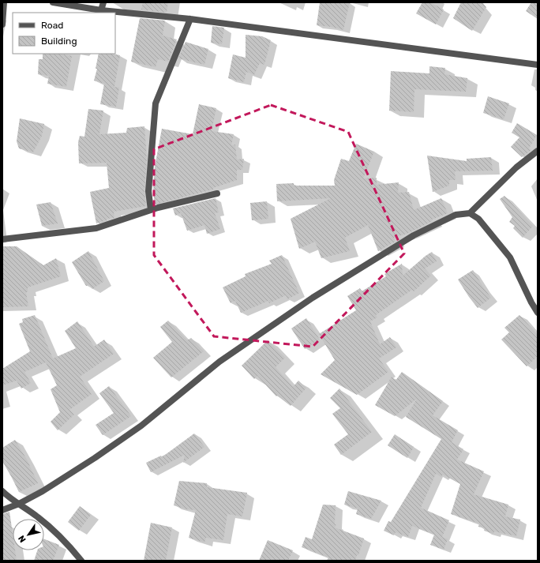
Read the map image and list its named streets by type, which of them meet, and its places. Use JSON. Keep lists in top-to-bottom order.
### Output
{
  "legend": ["Road", "Building"],
  "north": "bottom left"
}
